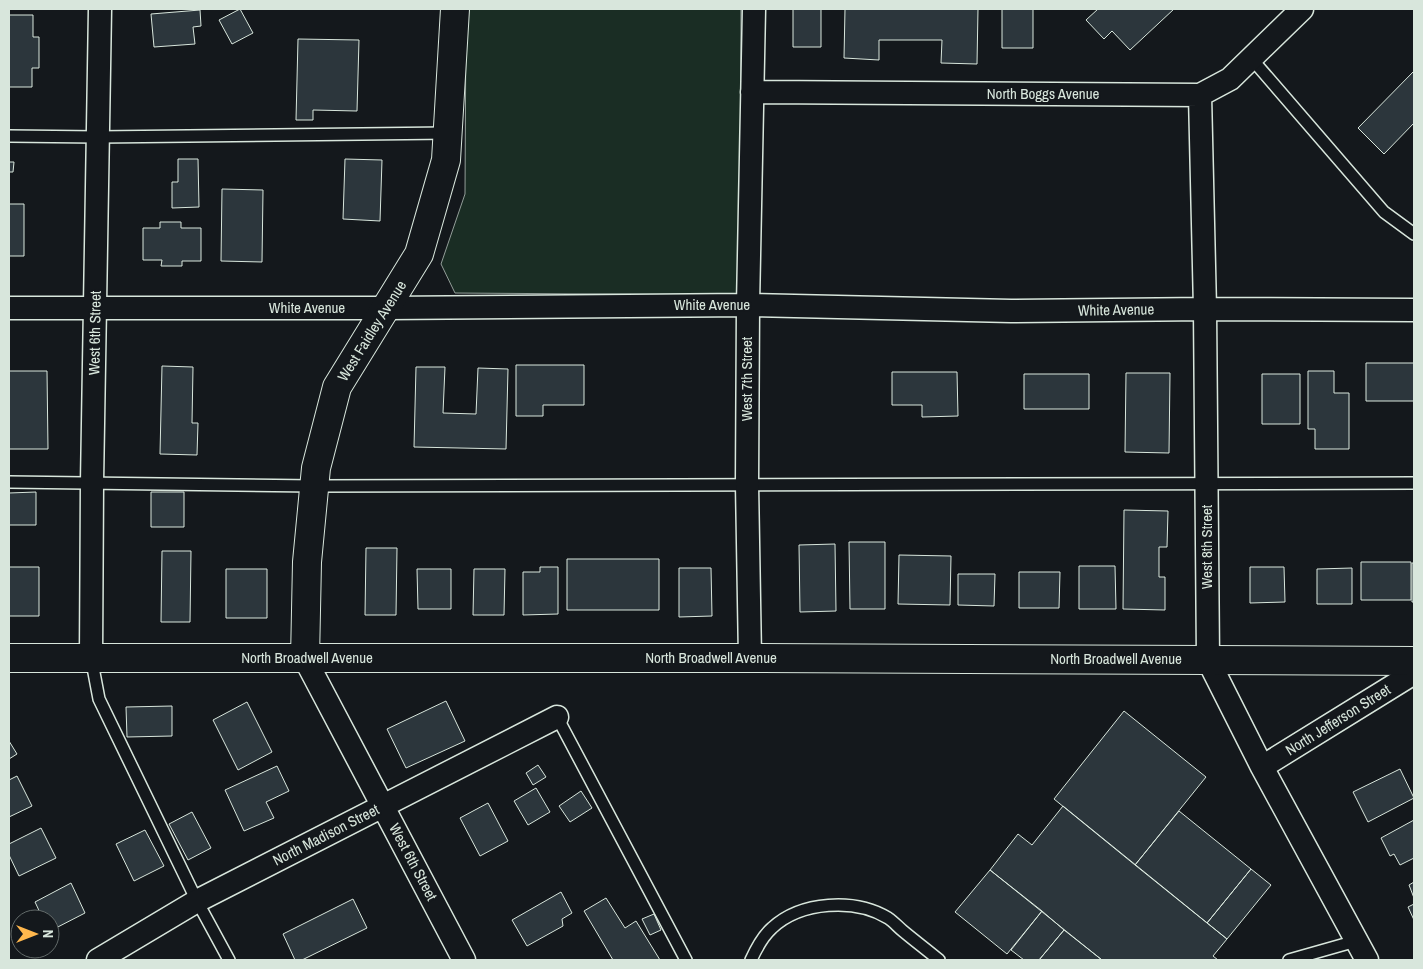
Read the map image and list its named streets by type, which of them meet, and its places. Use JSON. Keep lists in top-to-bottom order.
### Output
{
  "streets": {
    "main road": ["West Faidley Avenue", "North Broadwell Avenue"],
    "street": [
      "North Boggs Avenue",
      "White Avenue",
      "West 6th Street",
      "West 7th Street",
      "West 8th Street",
      "North Jefferson Street",
      "North Madison Street"
    ]
  },
  "crossings": [
    ["North Boggs Avenue", "West 7th Street"],
    ["North Boggs Avenue", "West 8th Street"],
    ["White Avenue", "West Faidley Avenue"],
    ["White Avenue", "West 6th Street"],
    ["White Avenue", "West 7th Street"],
    ["White Avenue", "West 8th Street"],
    ["West Faidley Avenue", "West 6th Street"],
    ["West Faidley Avenue", "North Broadwell Avenue"],
    ["West 6th Street", "North Broadwell Avenue"],
    ["West 6th Street", "North Madison Street"],
    ["West 7th Street", "North Broadwell Avenue"],
    ["West 8th Street", "North Broadwell Avenue"],
    ["West 8th Street", "North Jefferson Street"]
  ],
  "north": "right"
}
